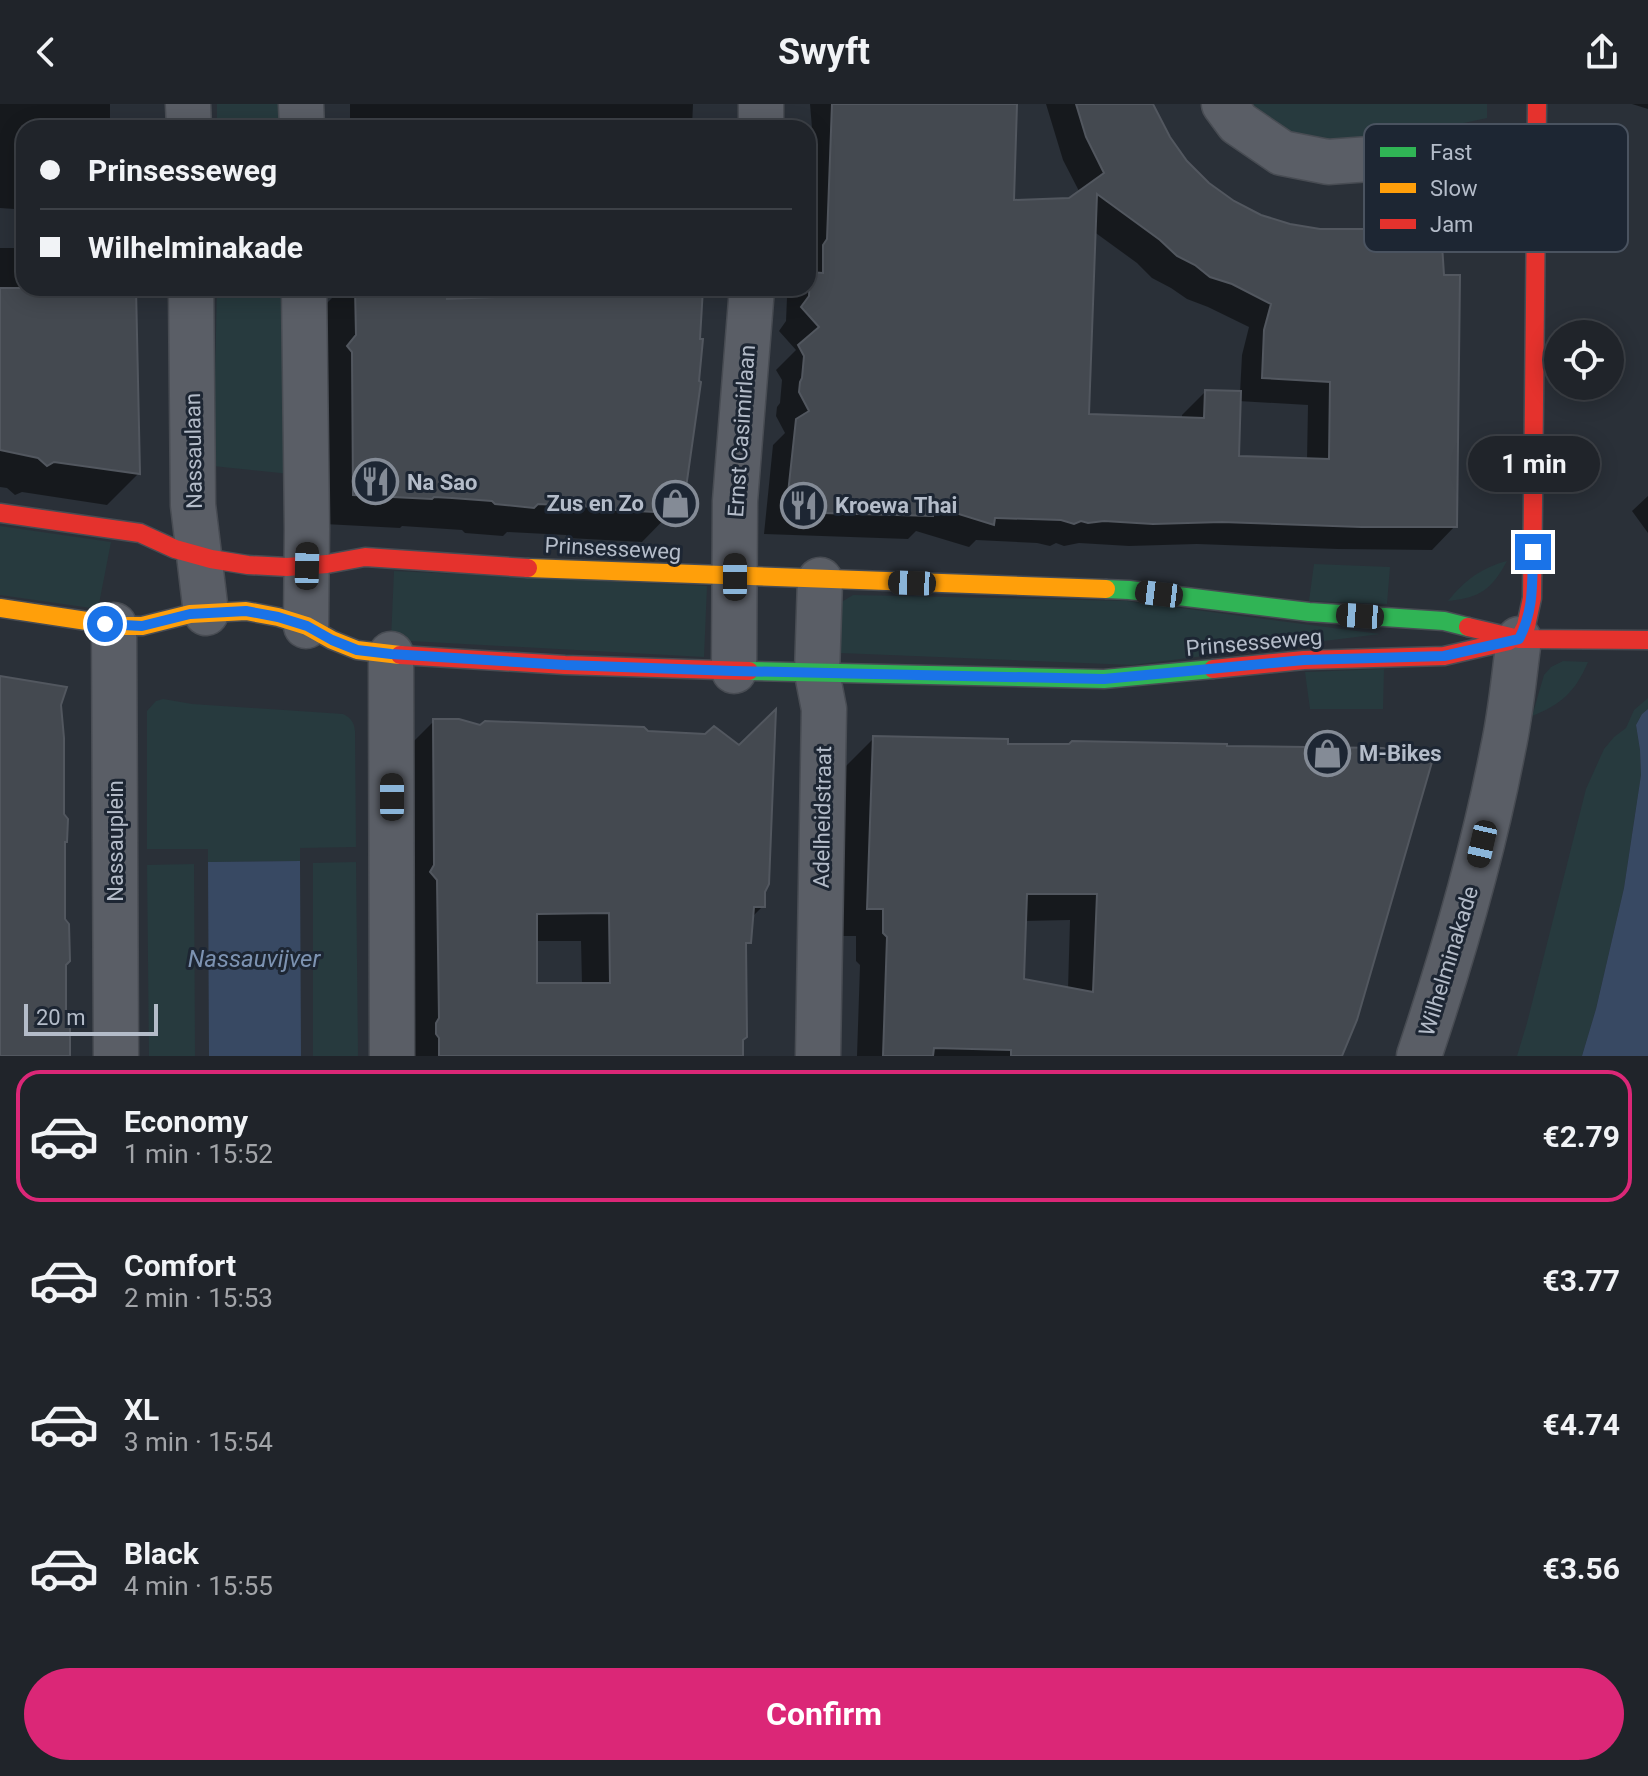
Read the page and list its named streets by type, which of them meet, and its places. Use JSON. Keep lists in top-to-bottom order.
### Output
{
  "streets": {
    "street": [
      "Ernst Casimirlaan",
      "Nassaulaan",
      "Prinsesseweg",
      "Adelheidstraat",
      "Nassauplein",
      "Wilhelminakade"
    ]
  },
  "crossings": [
    ["Ernst Casimirlaan", "Prinsesseweg"],
    ["Nassaulaan", "Prinsesseweg"],
    ["Prinsesseweg", "Adelheidstraat"],
    ["Prinsesseweg", "Nassauplein"],
    ["Prinsesseweg", "Wilhelminakade"]
  ],
  "water": ["Nassauvijver"],
  "places": {
    "restaurant": ["Na Sao", "Kroewa Thai"],
    "shop": ["Zus en Zo", "M-Bikes"]
  },
  "legend": ["Fast", "Slow", "Jam"],
  "scale_bar": "20 m",
  "page": {
    "header": "Swyft",
    "banner": ["Prinsesseweg", "Wilhelminakade"],
    "bubble": "1 min",
    "scale": "20 m",
    "list": [
      {
        "name": "Economy",
        "note": "1 min · 15:52",
        "value": "€2.79"
      },
      {
        "name": "Comfort",
        "note": "2 min · 15:53",
        "value": "€3.77"
      },
      {
        "name": "XL",
        "note": "3 min · 15:54",
        "value": "€4.74"
      },
      {
        "name": "Black",
        "note": "4 min · 15:55",
        "value": "€3.56"
      }
    ],
    "buttons": "Confirm"
  }
}
